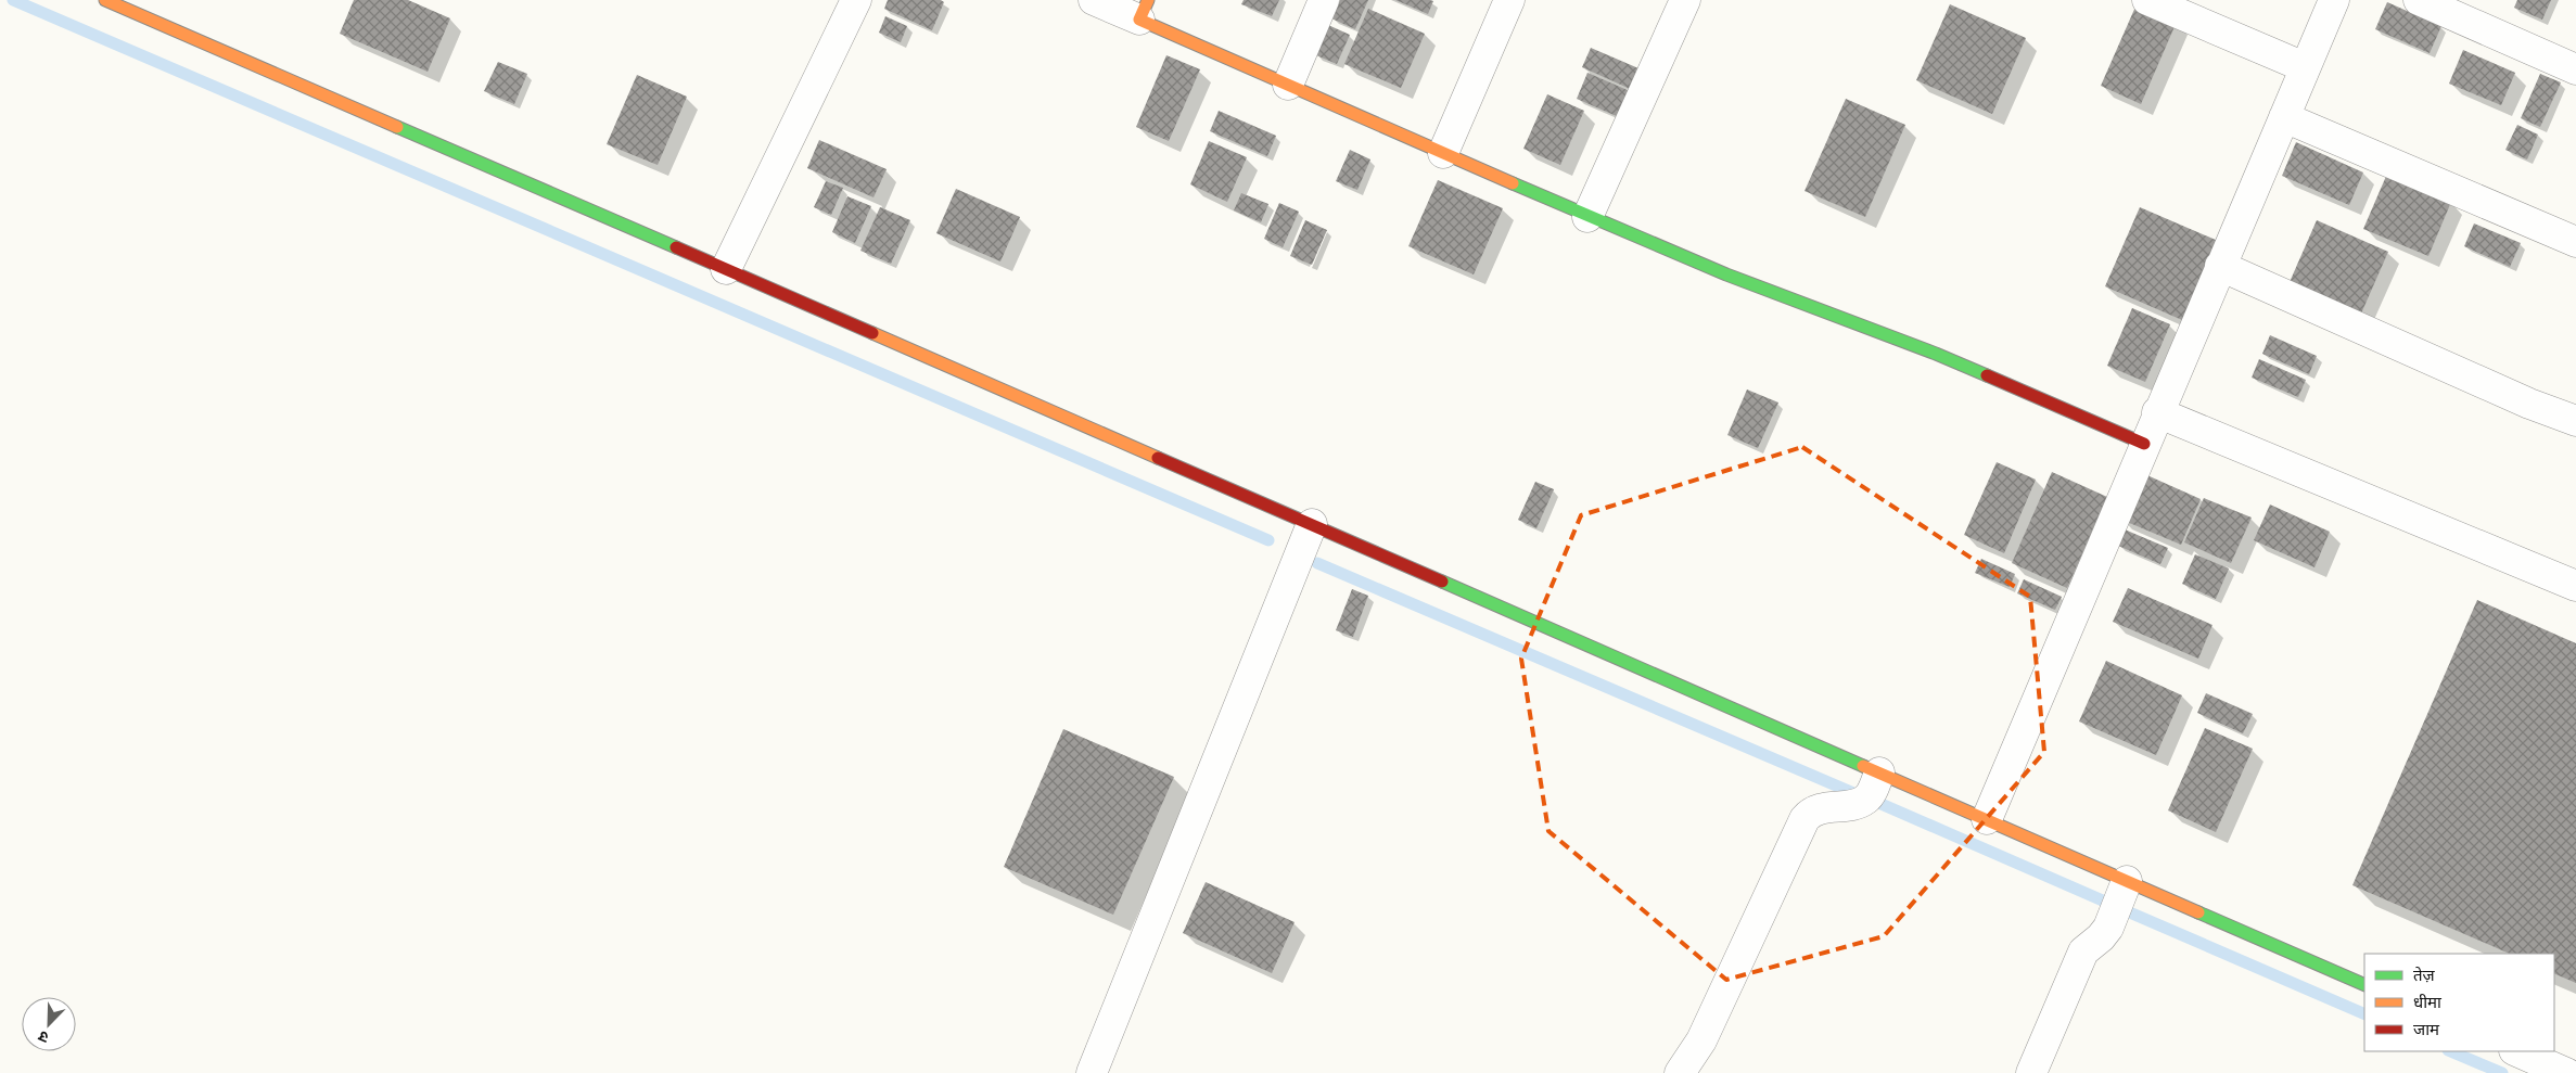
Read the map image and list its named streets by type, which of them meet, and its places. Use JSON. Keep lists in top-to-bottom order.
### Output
{
  "legend": ["तेज़", "धीमा", "जाम"],
  "north": "bottom left"
}
